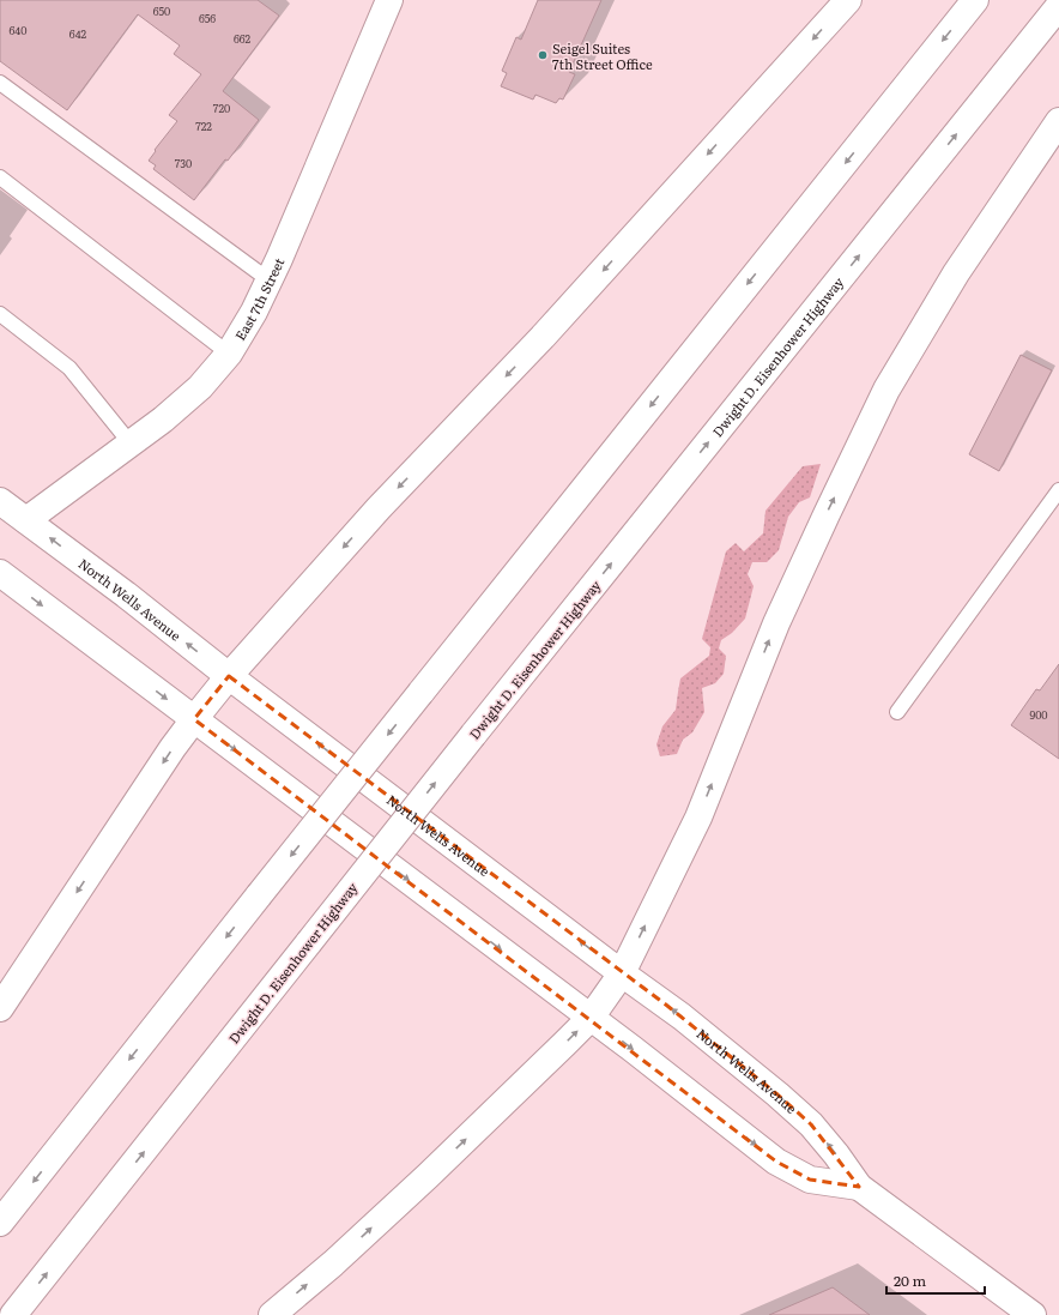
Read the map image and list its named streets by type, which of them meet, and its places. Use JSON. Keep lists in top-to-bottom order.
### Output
{
  "streets": {
    "main road": ["East 7th Street", "Dwight D. Eisenhower Highway", "North Wells Avenue"]
  },
  "crossings": [
    ["East 7th Street", "North Wells Avenue"]
  ],
  "places": ["Seigel Suites 7th Street Office"],
  "house_numbers": [
    "650",
    "656",
    "640",
    "642",
    "662",
    "720",
    "722",
    "730",
    "900"
  ],
  "scale_bar": "20 m"
}
